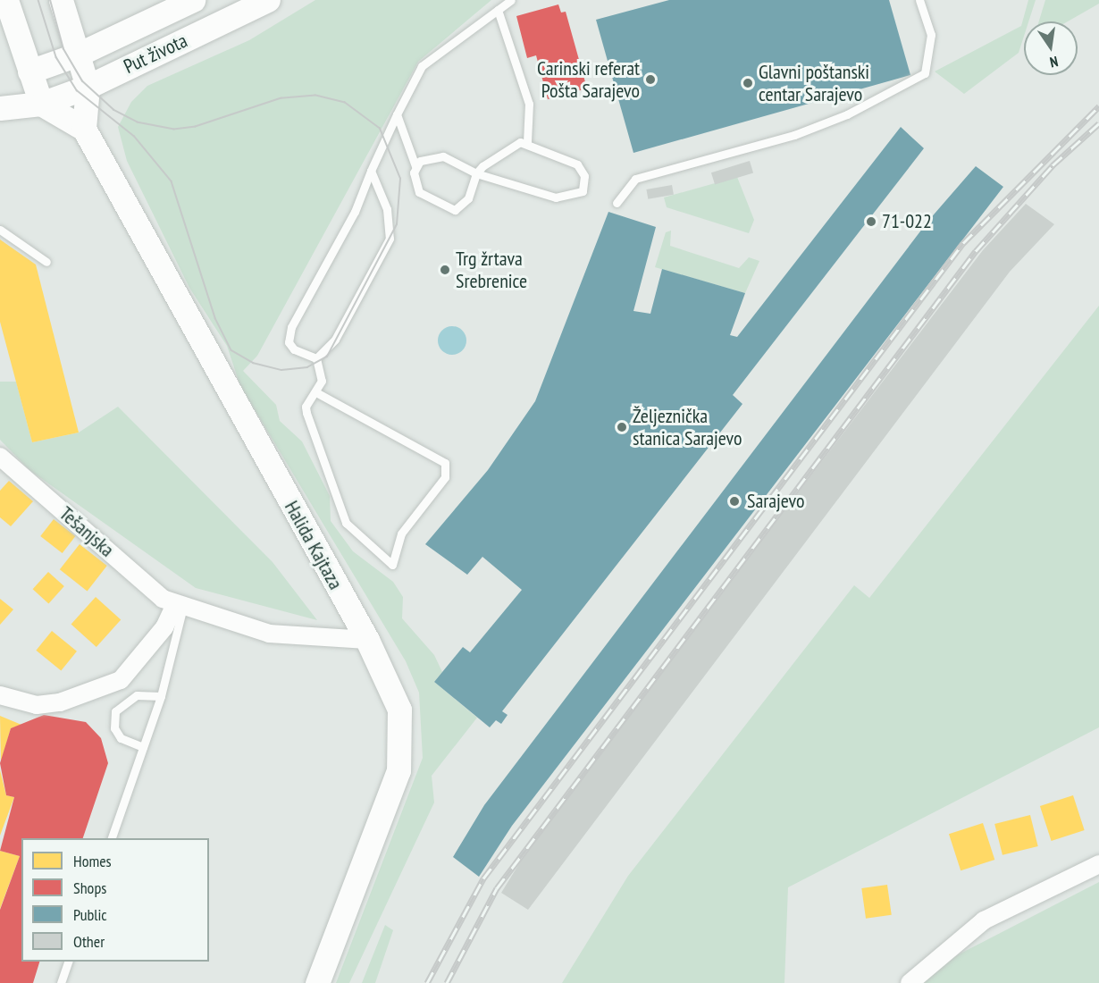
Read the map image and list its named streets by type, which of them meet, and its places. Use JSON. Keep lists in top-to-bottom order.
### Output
{
  "streets": {
    "main road": ["Put života", "Halida Kajtaza"],
    "street": ["Tešanjska"]
  },
  "crossings": [
    ["Tešanjska", "Halida Kajtaza"]
  ],
  "places": [
    "Carinski referat Pošta Sarajevo",
    "Glavni poštanski centar Sarajevo",
    "71-022",
    "Trg žrtava Srebrenice",
    "Željeznička stanica Sarajevo",
    "Sarajevo"
  ],
  "legend": [
    "Homes",
    "Shops",
    "Public",
    "Other"
  ],
  "north": "bottom"
}
